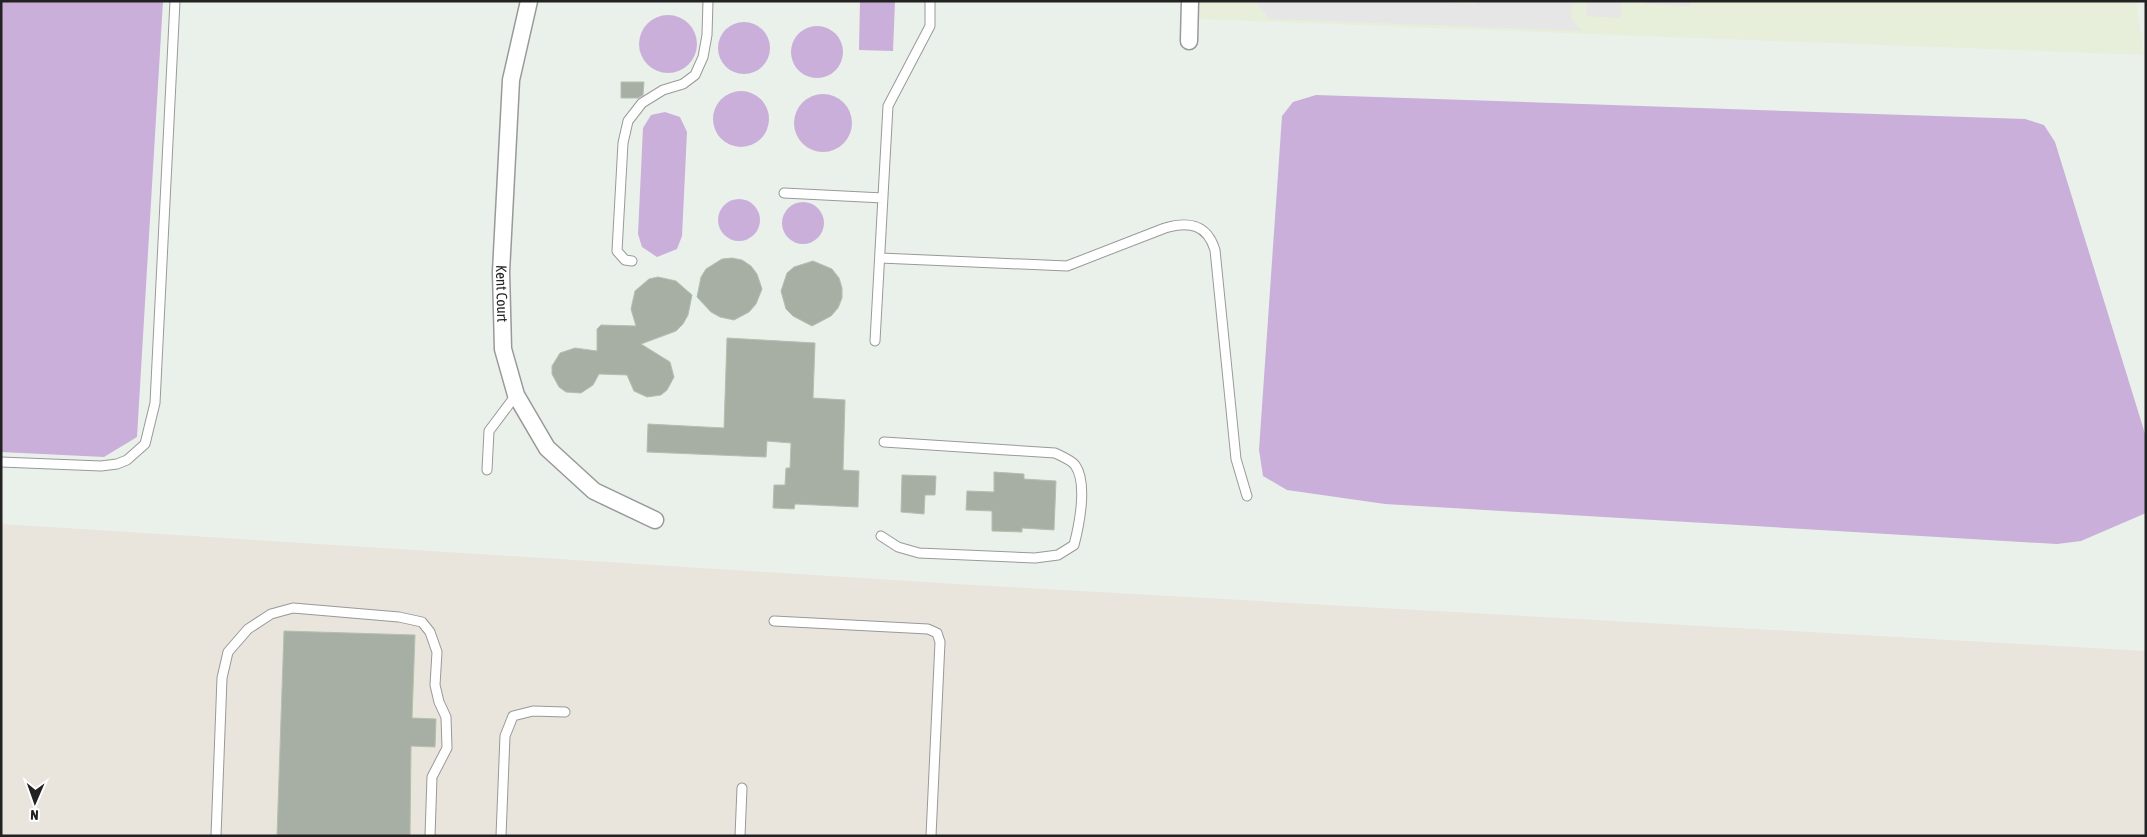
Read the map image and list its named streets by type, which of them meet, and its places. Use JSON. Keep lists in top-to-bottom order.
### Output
{
  "streets": {
    "street": ["Kent Court"]
  },
  "north": "bottom"
}
